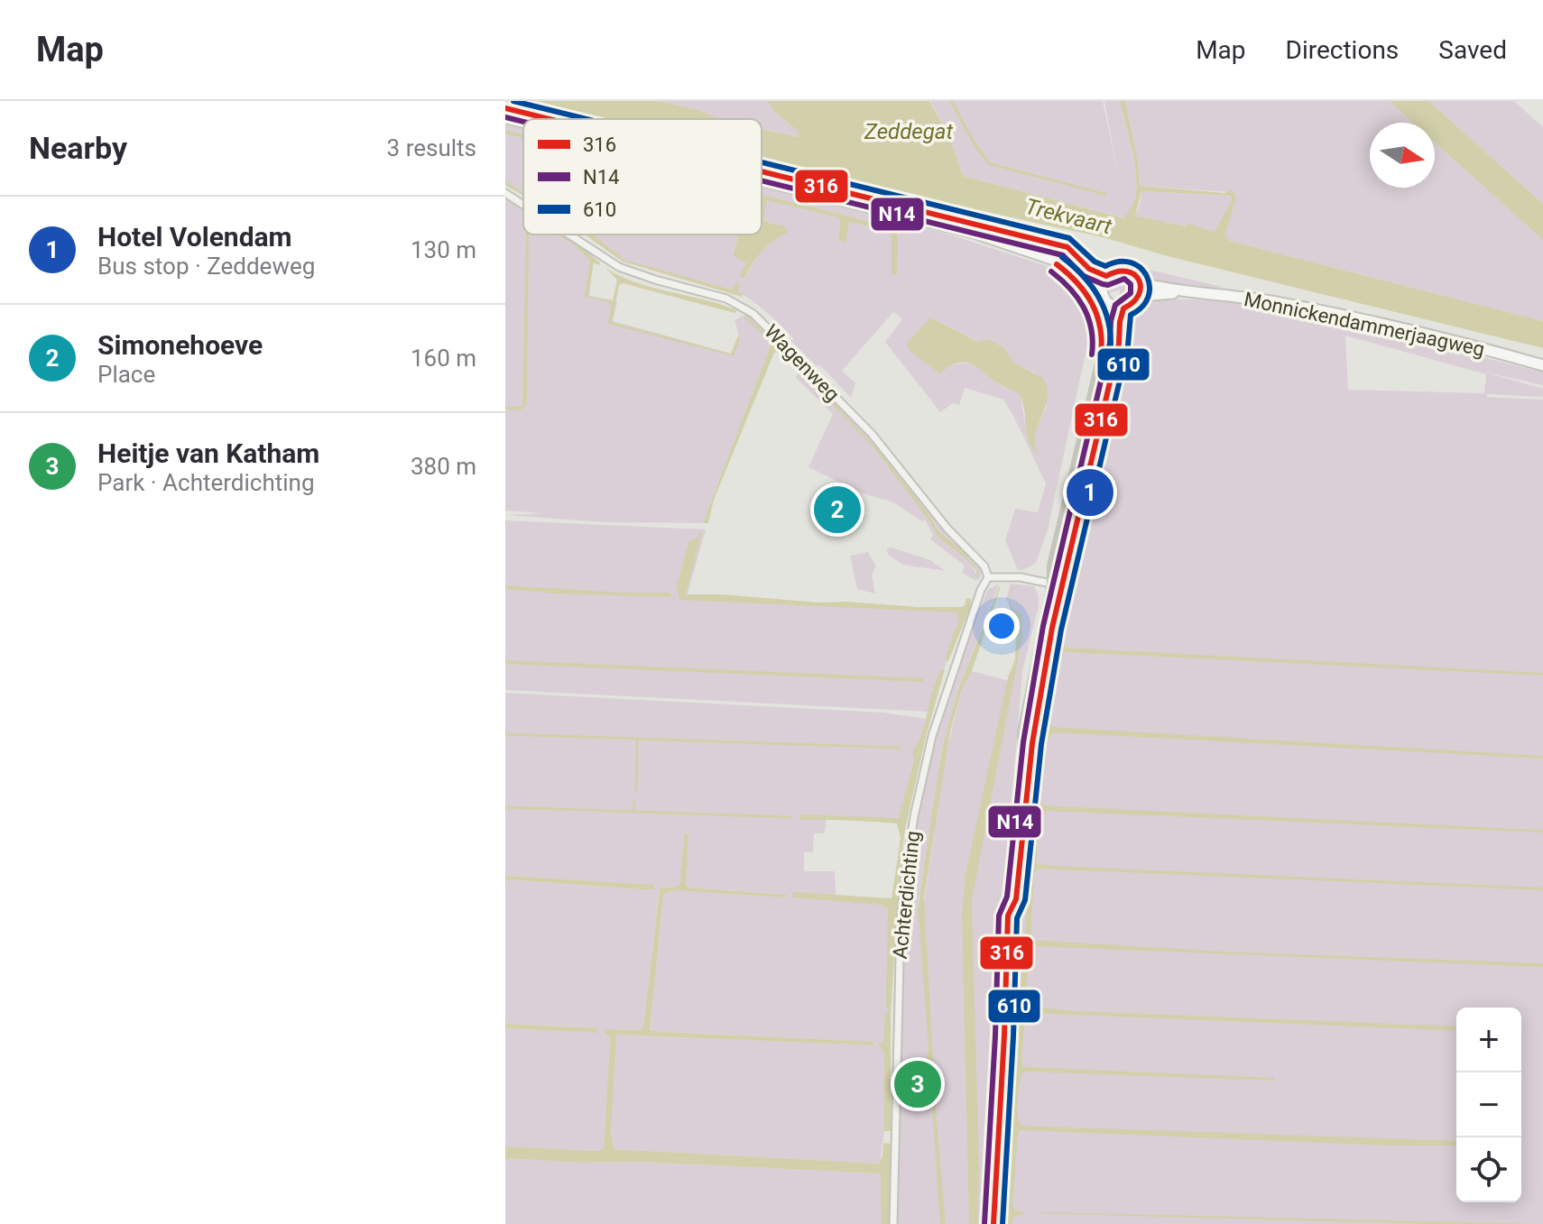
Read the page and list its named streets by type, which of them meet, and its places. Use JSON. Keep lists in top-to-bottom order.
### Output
{
  "streets": {
    "main road": ["Monnickendammerjaagweg"],
    "street": ["Wagenweg", "Achterdichting"]
  },
  "crossings": [
    ["Wagenweg", "Achterdichting"]
  ],
  "water": ["Zeddegat", "Trekvaart"],
  "lines": ["transit line 610", "transit line 316", "transit line N14"],
  "legend": ["316", "N14", "610"],
  "north": "right",
  "page": {
    "header": "Map",
    "nav": ["Map", "Directions", "Saved"],
    "heading": ["Nearby", "3 results"],
    "list": [
      {
        "mark": "1",
        "name": "Hotel Volendam",
        "note": "Bus stop · Zeddeweg",
        "value": "130 m"
      },
      {
        "mark": "2",
        "name": "Simonehoeve",
        "note": "Place",
        "value": "160 m"
      },
      {
        "mark": "3",
        "name": "Heitje van Katham",
        "note": "Park · Achterdichting",
        "value": "380 m"
      }
    ],
    "pins": ["1", "2", "3"],
    "map_buttons": ["+", "−"]
  }
}
